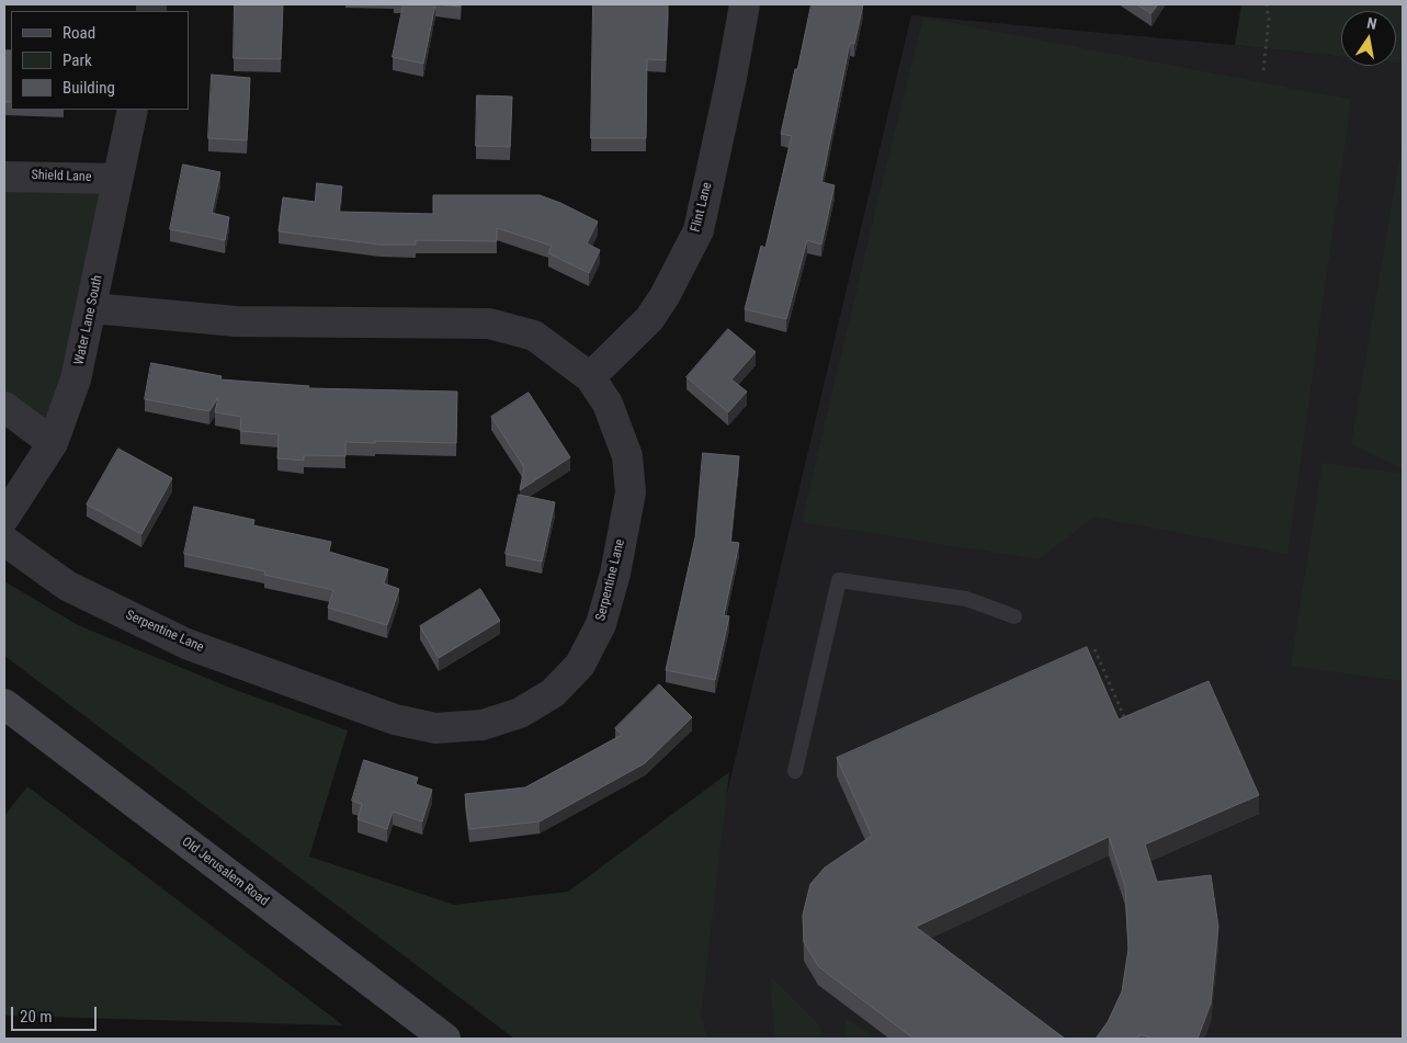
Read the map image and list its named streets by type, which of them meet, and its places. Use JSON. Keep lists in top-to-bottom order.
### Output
{
  "streets": {
    "main road": ["Old Jerusalem Road"],
    "street": [
      "Shield Lane",
      "Flint Lane",
      "Water Lane South",
      "Serpentine Lane"
    ]
  },
  "crossings": [
    ["Shield Lane", "Water Lane South"],
    ["Flint Lane", "Serpentine Lane"],
    ["Water Lane South", "Serpentine Lane"]
  ],
  "legend": ["Road", "Park", "Building"],
  "scale_bar": "20 m",
  "north": "top"
}
